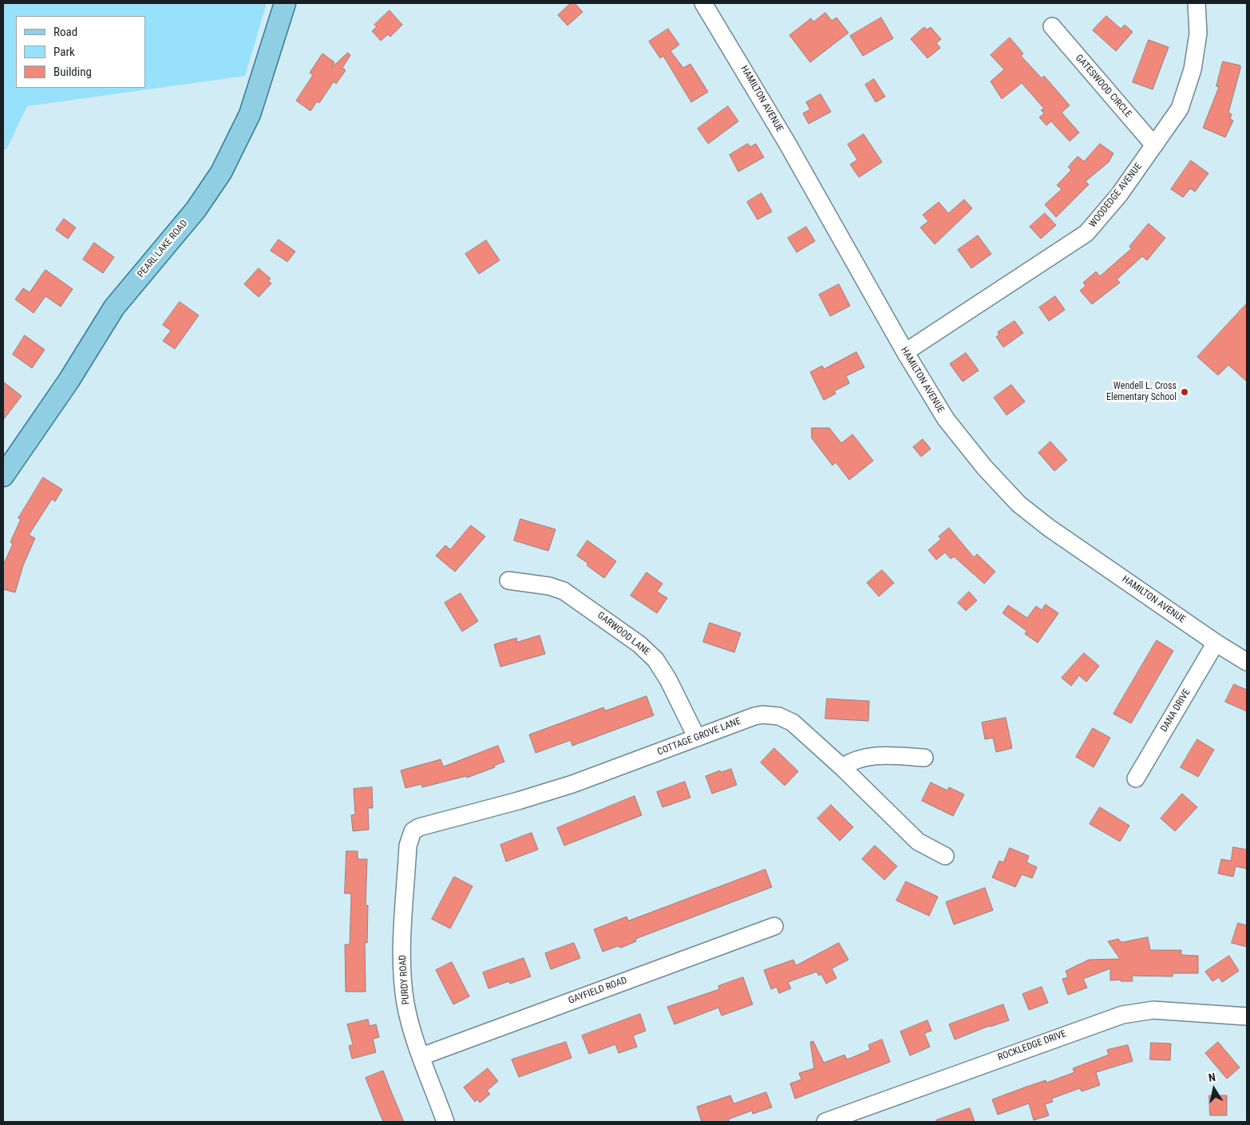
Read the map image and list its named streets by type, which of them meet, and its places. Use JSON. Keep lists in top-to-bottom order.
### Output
{
  "streets": {
    "main road": ["PEARL LAKE ROAD"],
    "street": [
      "GATESWOOD CIRCLE",
      "HAMILTON AVENUE",
      "WOODEDGE AVENUE",
      "GARWOOD LANE",
      "DANA DRIVE",
      "COTTAGE GROVE LANE",
      "PURDY ROAD",
      "GAYFIELD ROAD",
      "ROCKLEDGE DRIVE"
    ]
  },
  "crossings": [
    ["GATESWOOD CIRCLE", "WOODEDGE AVENUE"],
    ["HAMILTON AVENUE", "WOODEDGE AVENUE"],
    ["HAMILTON AVENUE", "DANA DRIVE"],
    ["GARWOOD LANE", "COTTAGE GROVE LANE"],
    ["COTTAGE GROVE LANE", "PURDY ROAD"],
    ["PURDY ROAD", "GAYFIELD ROAD"]
  ],
  "places": ["Wendell L. Cross Elementary School"],
  "legend": ["Road", "Park", "Building"],
  "north": "top"
}
